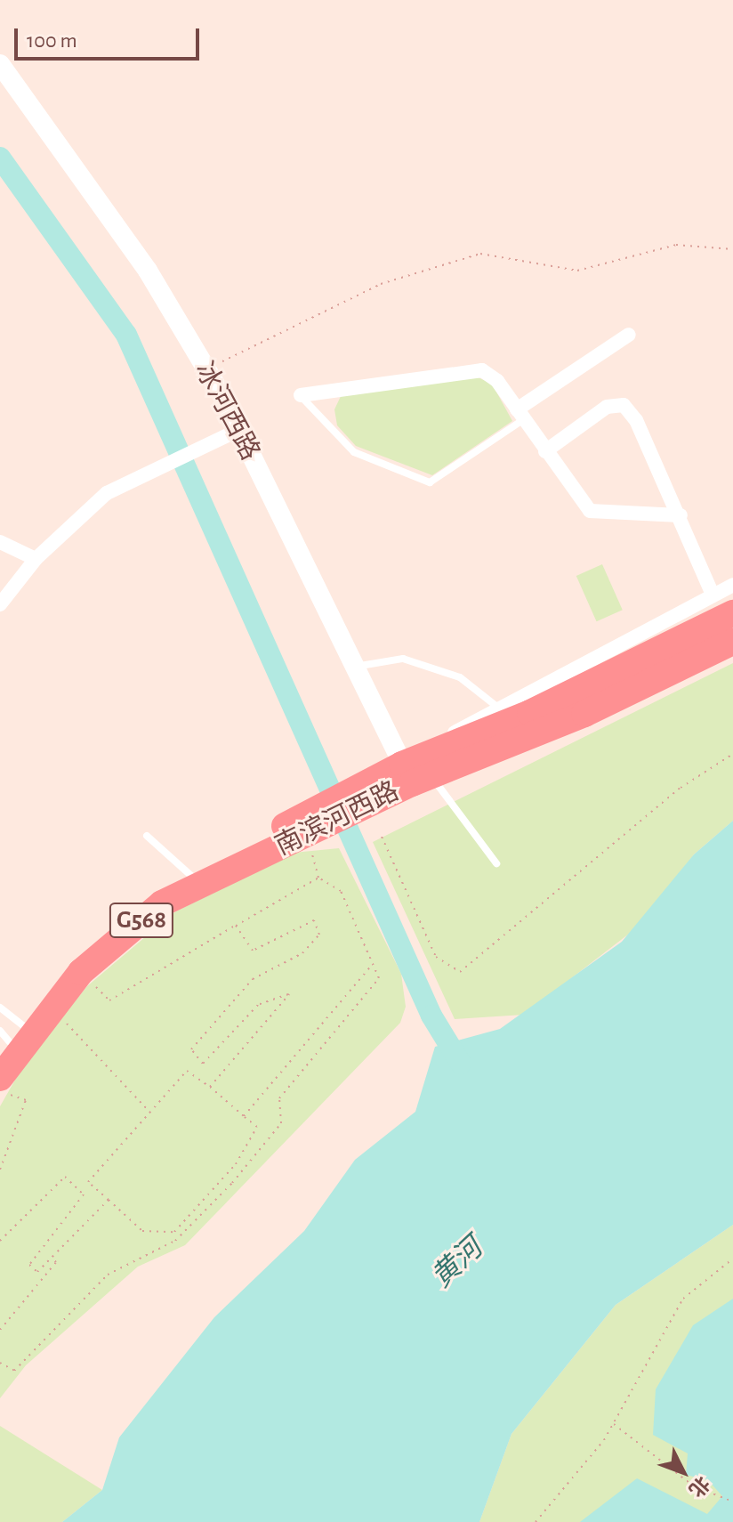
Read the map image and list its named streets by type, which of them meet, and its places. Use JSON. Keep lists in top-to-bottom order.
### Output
{
  "streets": {
    "highway": ["南滨河西路", "G568"],
    "main road": ["冰河西路"]
  },
  "crossings": [
    ["冰河西路", "南滨河西路"]
  ],
  "water": ["黄河"],
  "scale_bar": "100 m",
  "north": "bottom right"
}
